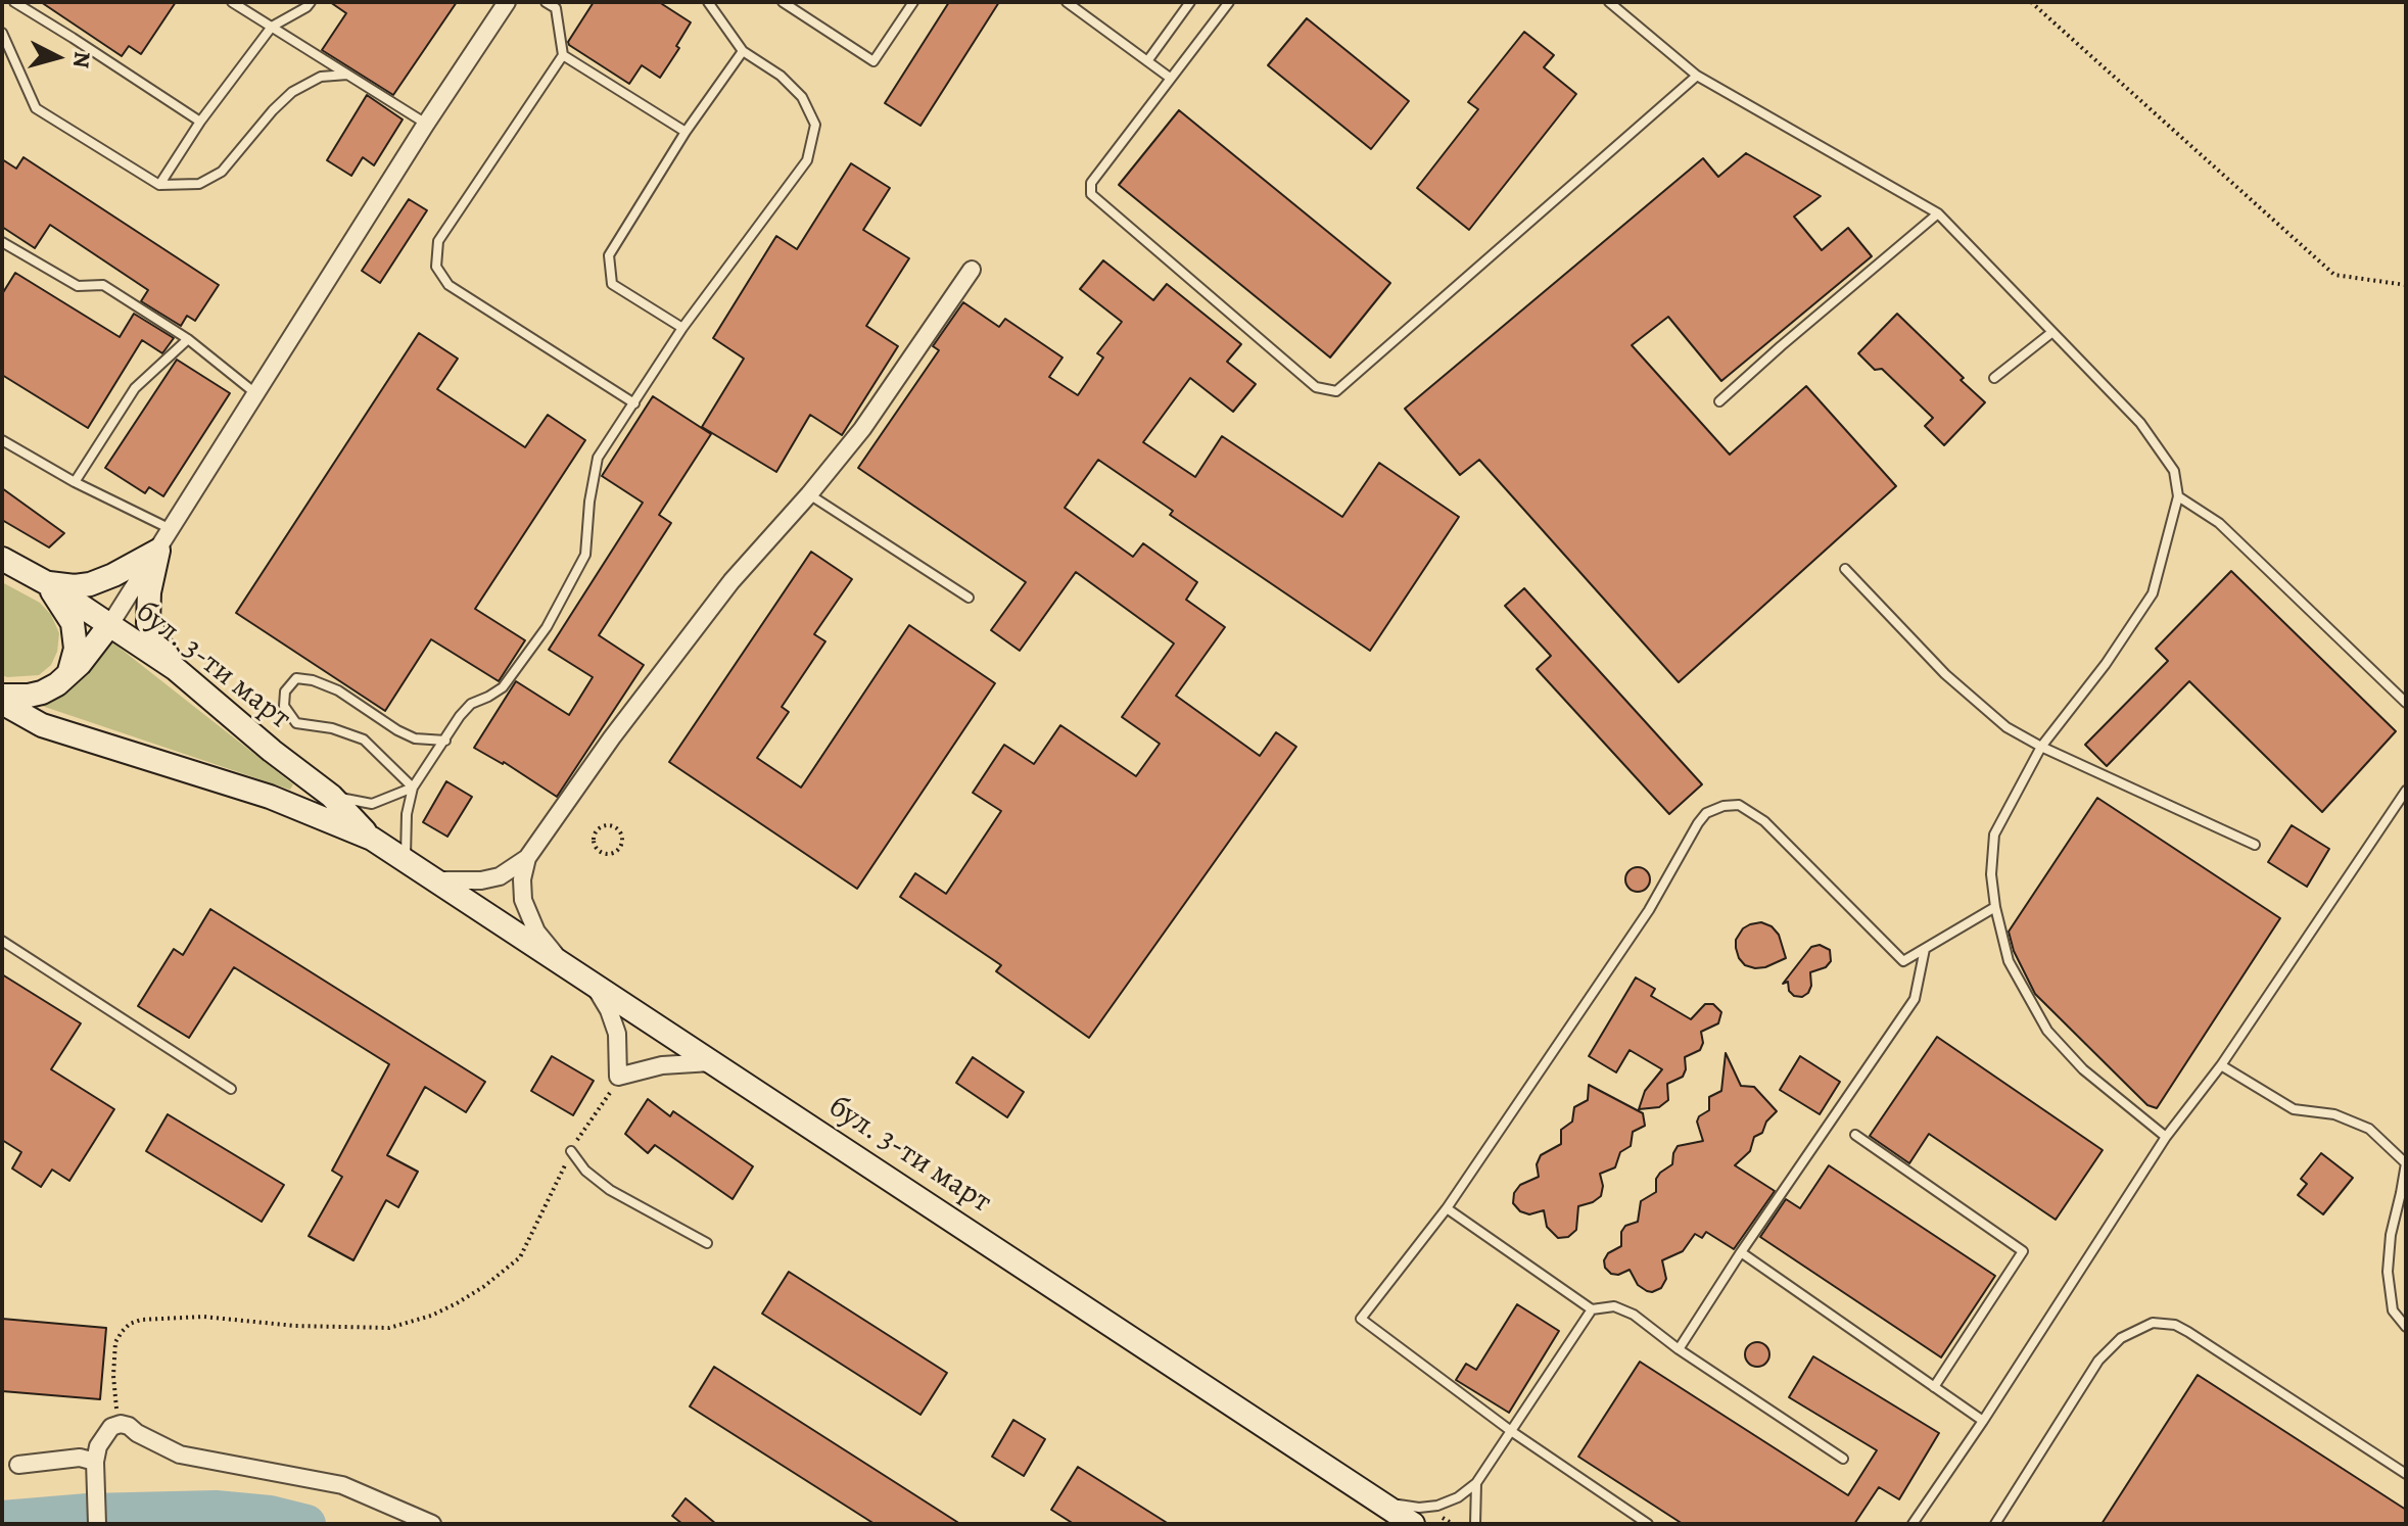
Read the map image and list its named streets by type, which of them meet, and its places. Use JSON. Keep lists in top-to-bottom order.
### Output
{
  "streets": {
    "main road": ["бул. 3-ти март"]
  },
  "north": "right"
}
